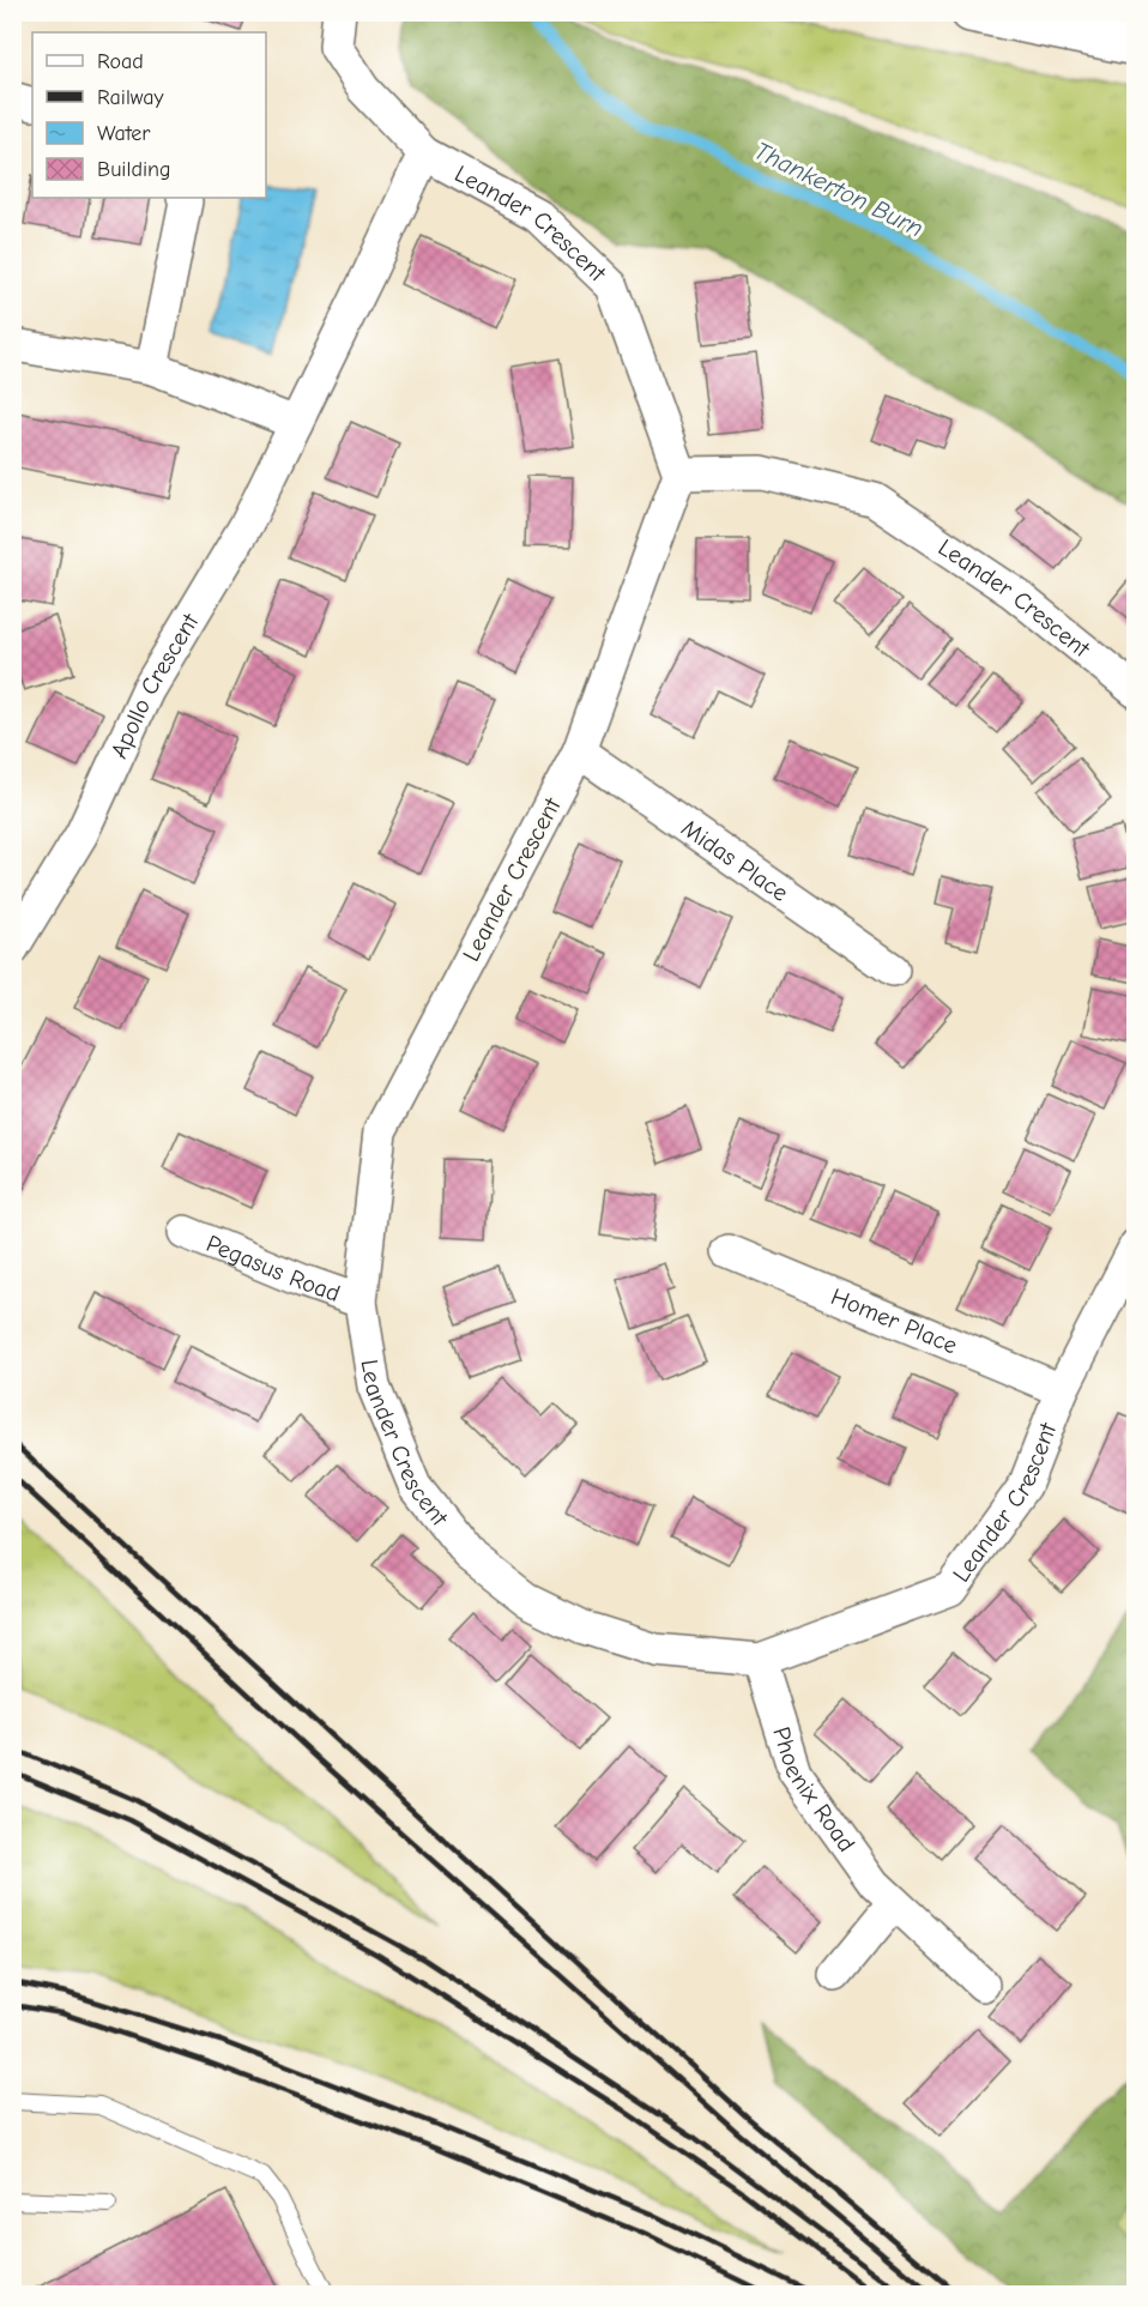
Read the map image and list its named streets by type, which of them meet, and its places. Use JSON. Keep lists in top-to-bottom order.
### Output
{
  "streets": {
    "street": [
      "Leander Crescent",
      "Apollo Crescent",
      "Midas Place",
      "Pegasus Road",
      "Homer Place",
      "Phoenix Road"
    ]
  },
  "crossings": [
    ["Leander Crescent", "Apollo Crescent"],
    ["Leander Crescent", "Midas Place"],
    ["Leander Crescent", "Pegasus Road"],
    ["Leander Crescent", "Homer Place"],
    ["Leander Crescent", "Phoenix Road"]
  ],
  "water": ["Thankerton Burn"],
  "legend": [
    "Road",
    "Railway",
    "Water",
    "Building"
  ]
}
